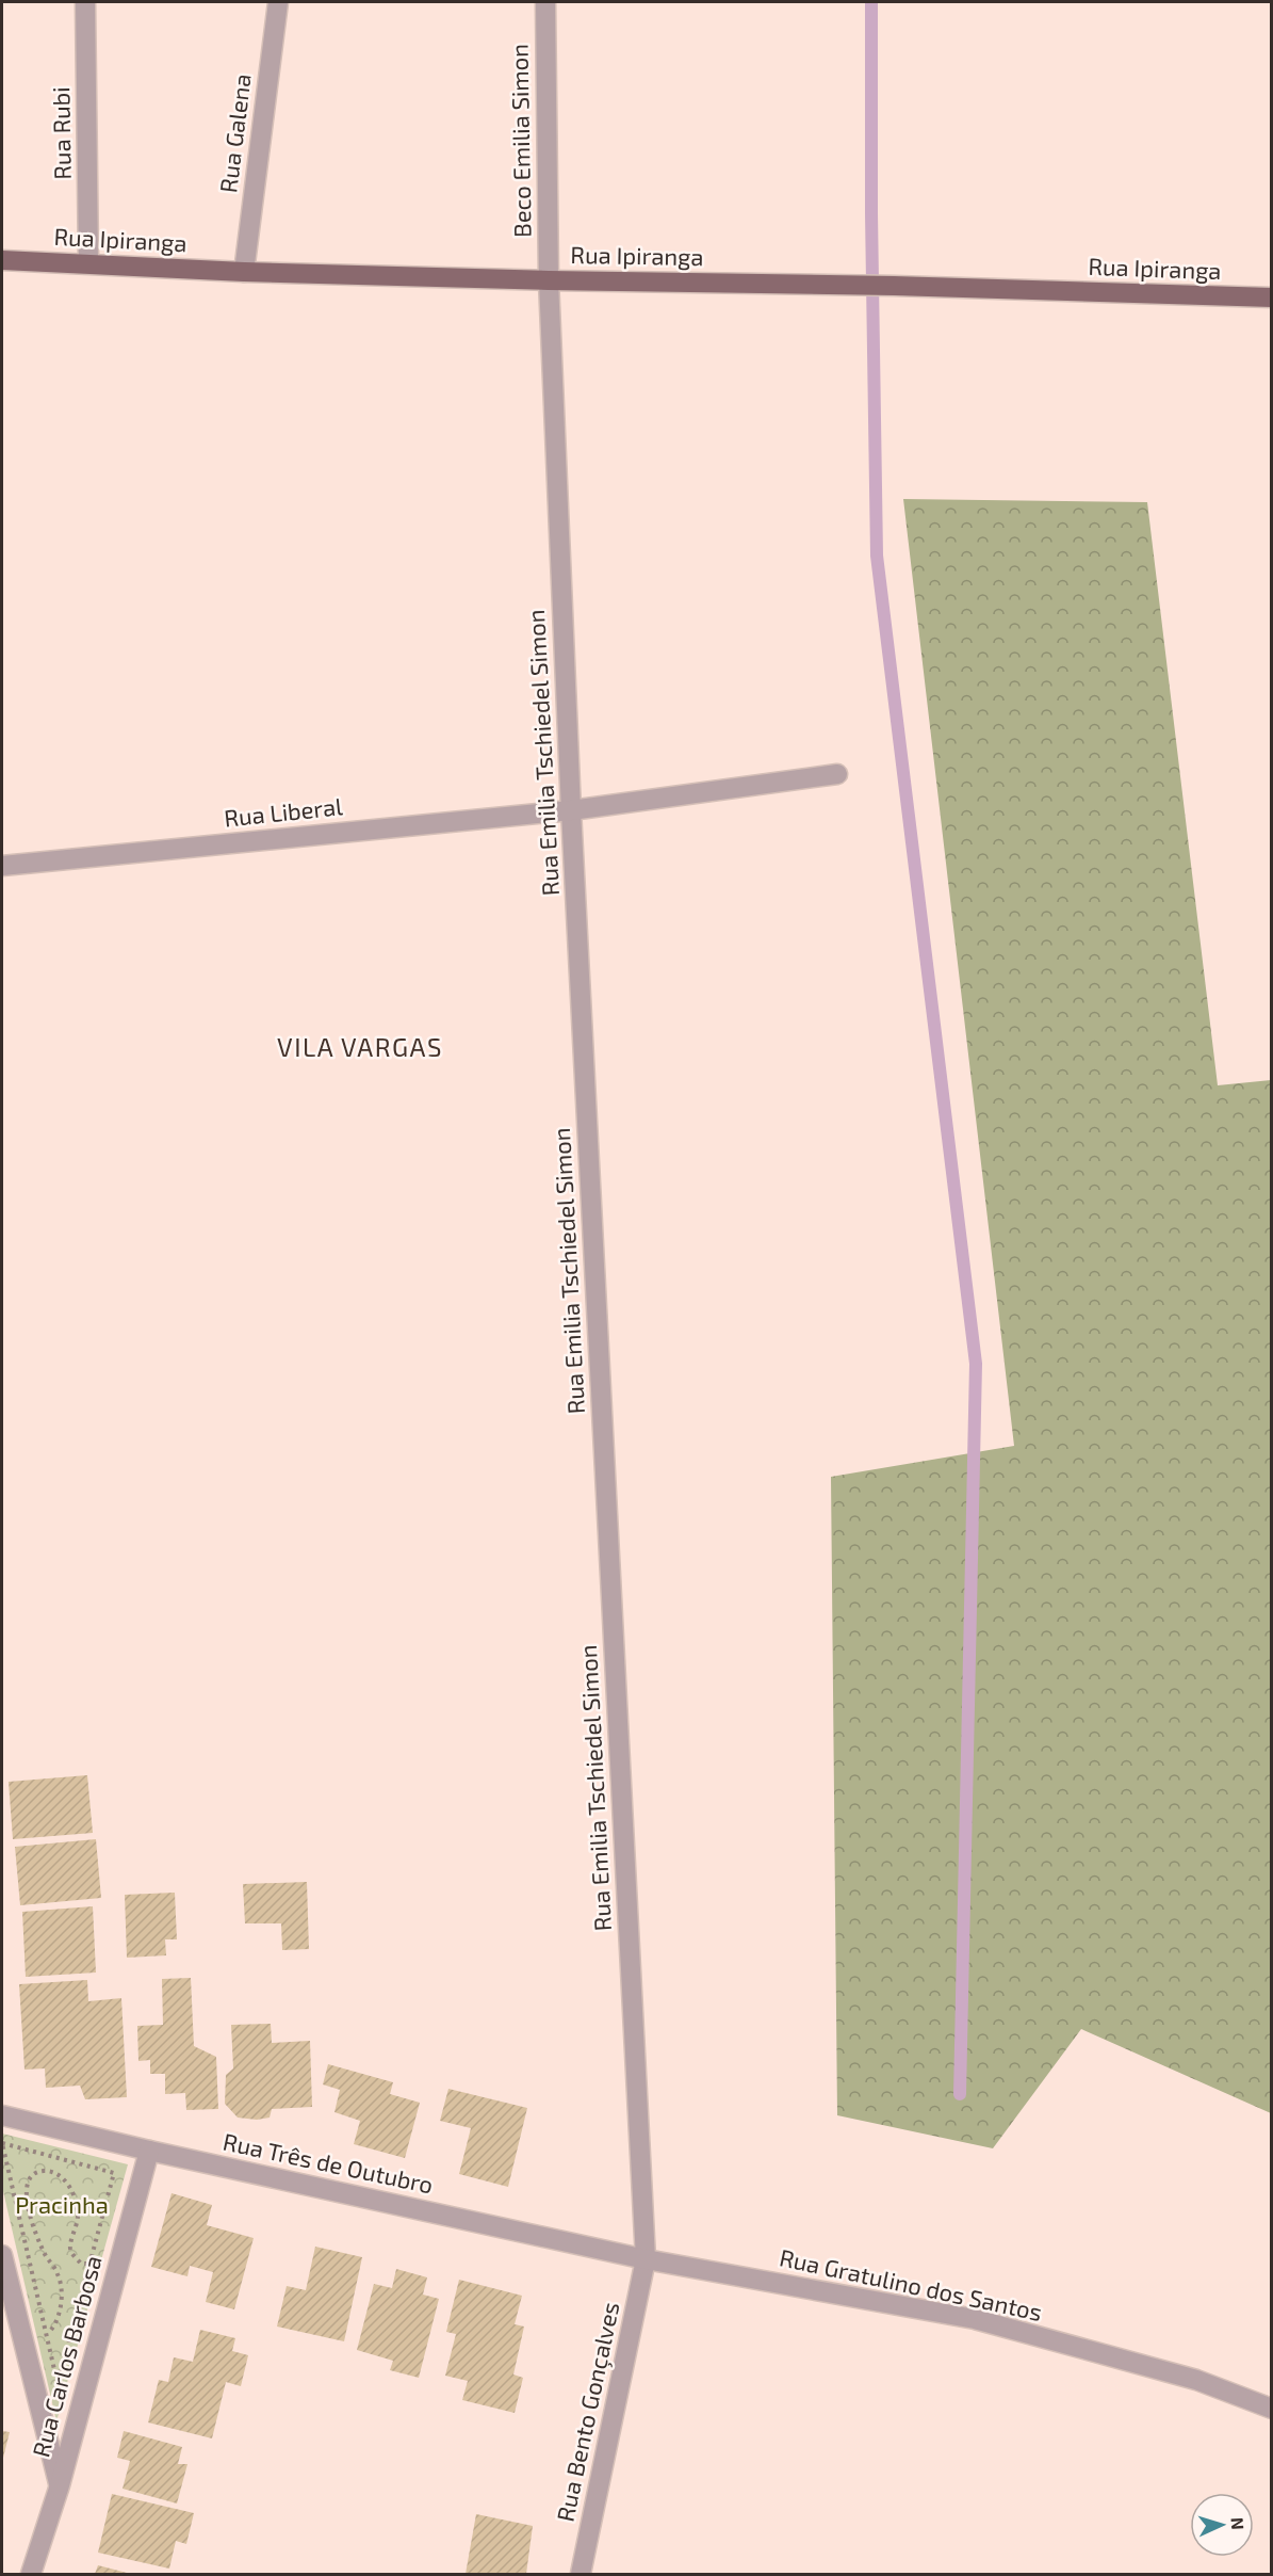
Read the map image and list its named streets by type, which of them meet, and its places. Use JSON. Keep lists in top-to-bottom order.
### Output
{
  "streets": {
    "main road": ["Rua Ipiranga"],
    "street": [
      "Rua Rubi",
      "Rua Galena",
      "Beco Emilia Simon",
      "Rua Emilia Tschiedel Simon",
      "Rua Liberal",
      "Rua Três de Outubro",
      "Rua Gratulino dos Santos",
      "Rua Carlos Barbosa",
      "Rua Bento Gonçalves"
    ]
  },
  "crossings": [
    ["Rua Rubi", "Rua Ipiranga"],
    ["Rua Galena", "Rua Ipiranga"],
    ["Beco Emilia Simon", "Rua Ipiranga"],
    ["Beco Emilia Simon", "Rua Emilia Tschiedel Simon"],
    ["Rua Ipiranga", "Rua Emilia Tschiedel Simon"],
    ["Rua Emilia Tschiedel Simon", "Rua Liberal"],
    ["Rua Emilia Tschiedel Simon", "Rua Três de Outubro"],
    ["Rua Emilia Tschiedel Simon", "Rua Gratulino dos Santos"],
    ["Rua Emilia Tschiedel Simon", "Rua Bento Gonçalves"],
    ["Rua Três de Outubro", "Rua Gratulino dos Santos"],
    ["Rua Três de Outubro", "Rua Carlos Barbosa"],
    ["Rua Três de Outubro", "Rua Bento Gonçalves"],
    ["Rua Gratulino dos Santos", "Rua Bento Gonçalves"]
  ],
  "districts": ["VILA VARGAS"],
  "parks": ["Pracinha"],
  "north": "right"
}
